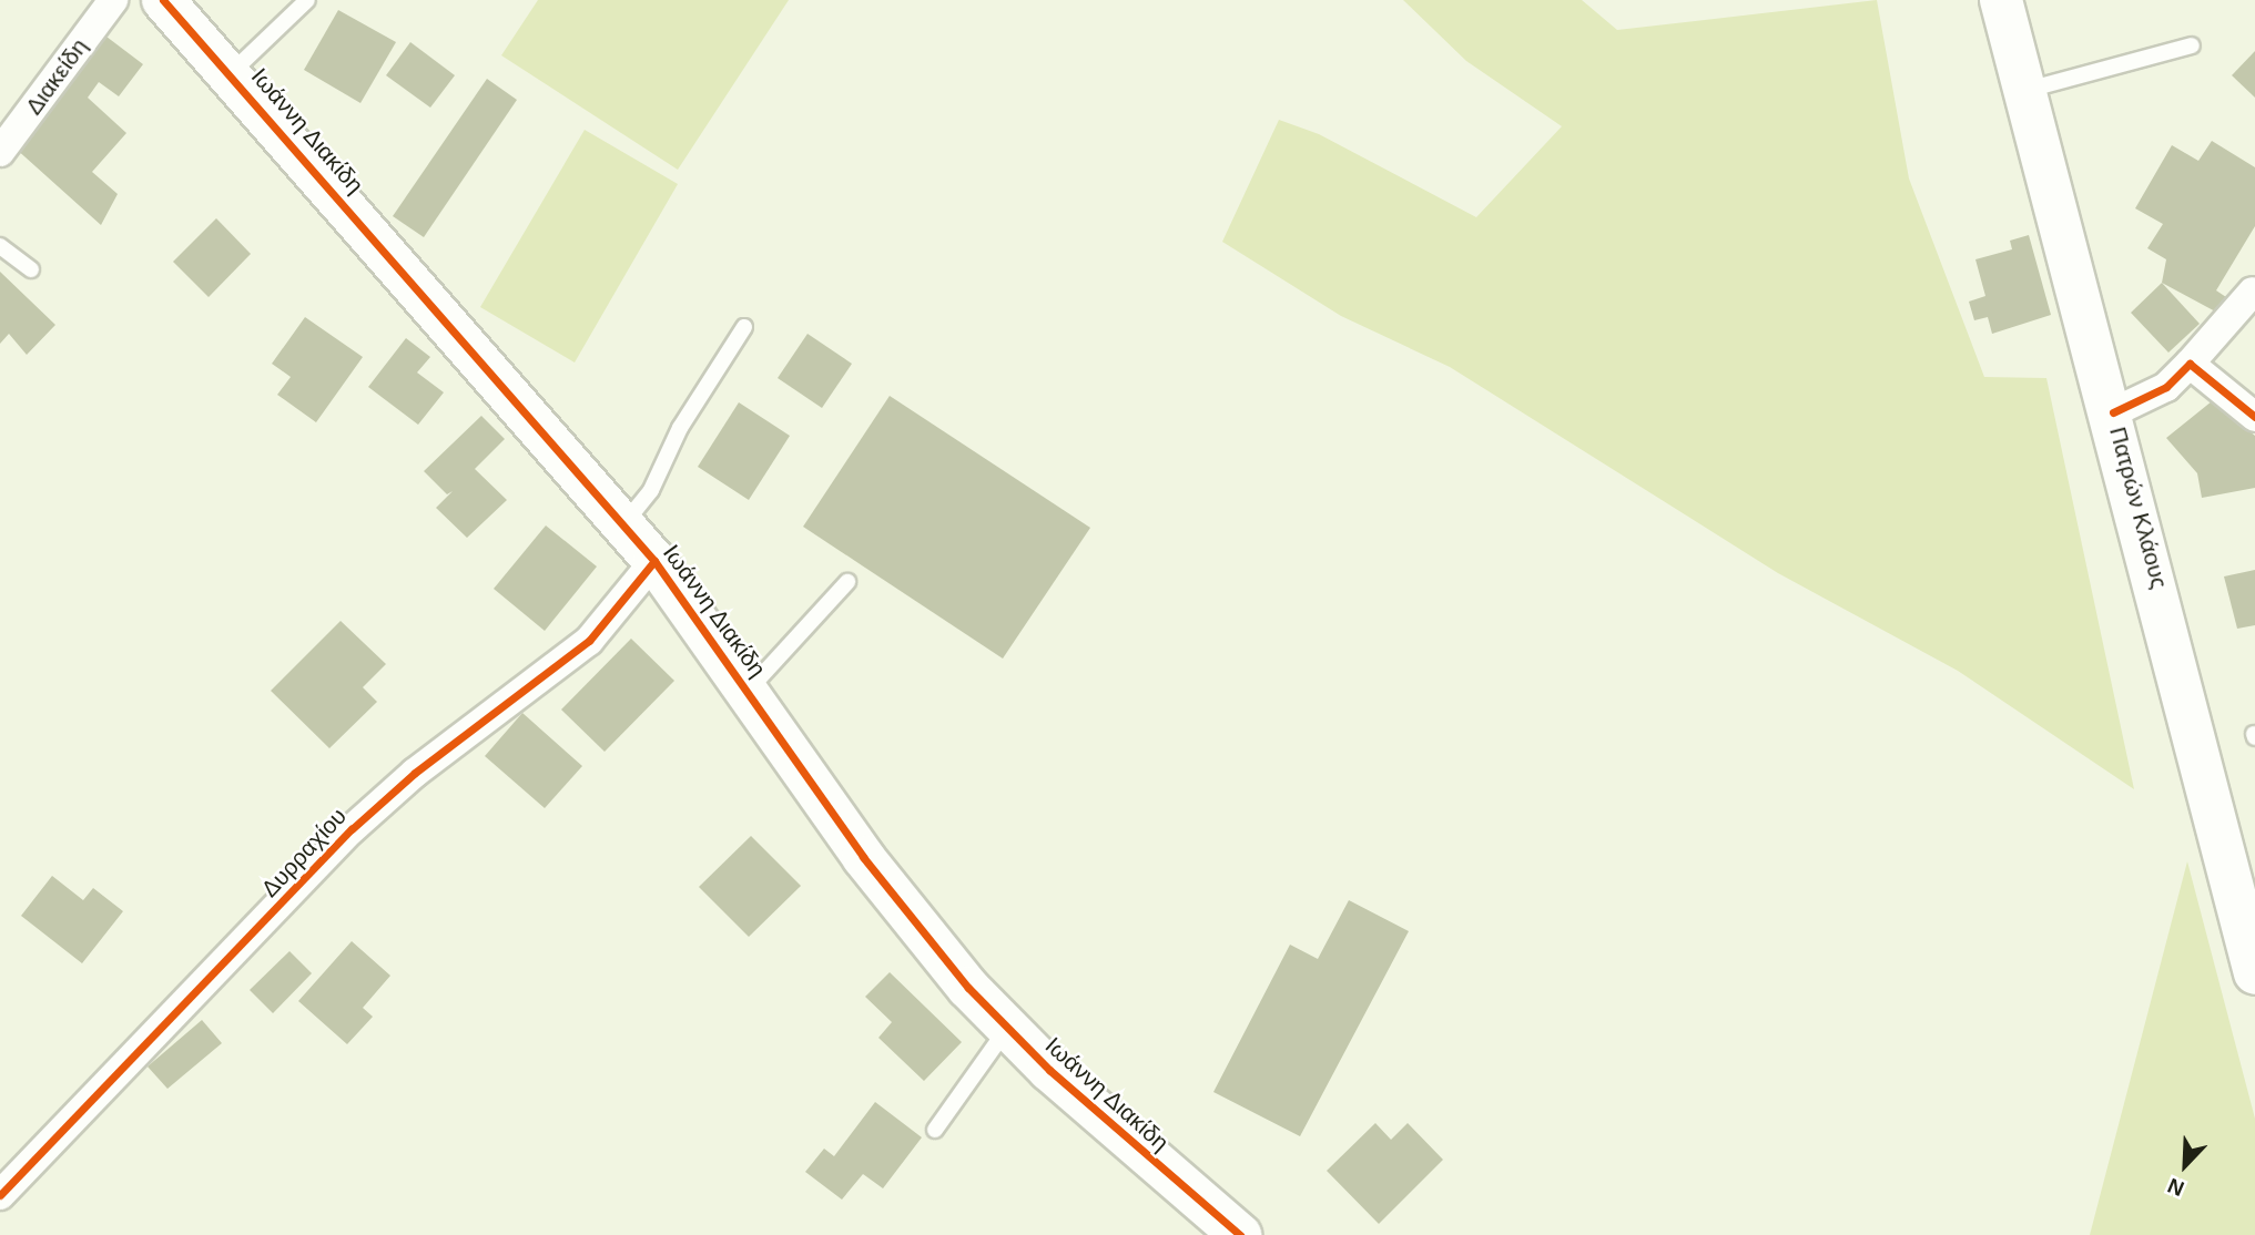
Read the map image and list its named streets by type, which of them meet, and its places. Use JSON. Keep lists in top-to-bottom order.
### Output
{
  "streets": {
    "street": [
      "Διακείδη",
      "Ιωάννη Διακίδη",
      "Πατρών Κλάους",
      "Δυρραχίου"
    ]
  },
  "crossings": [
    ["Ιωάννη Διακίδη", "Δυρραχίου"]
  ],
  "north": "bottom left"
}
